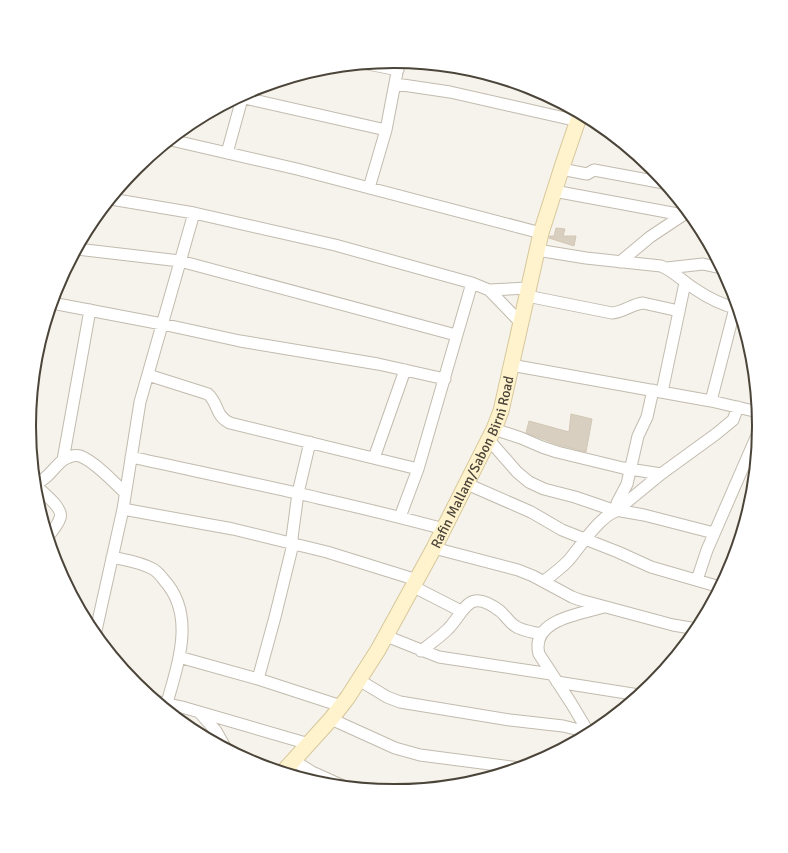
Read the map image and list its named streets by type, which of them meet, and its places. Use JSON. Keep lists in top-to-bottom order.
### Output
{
  "streets": {
    "street": ["Rafin Mallam/Sabon Birni Road"]
  }
}
